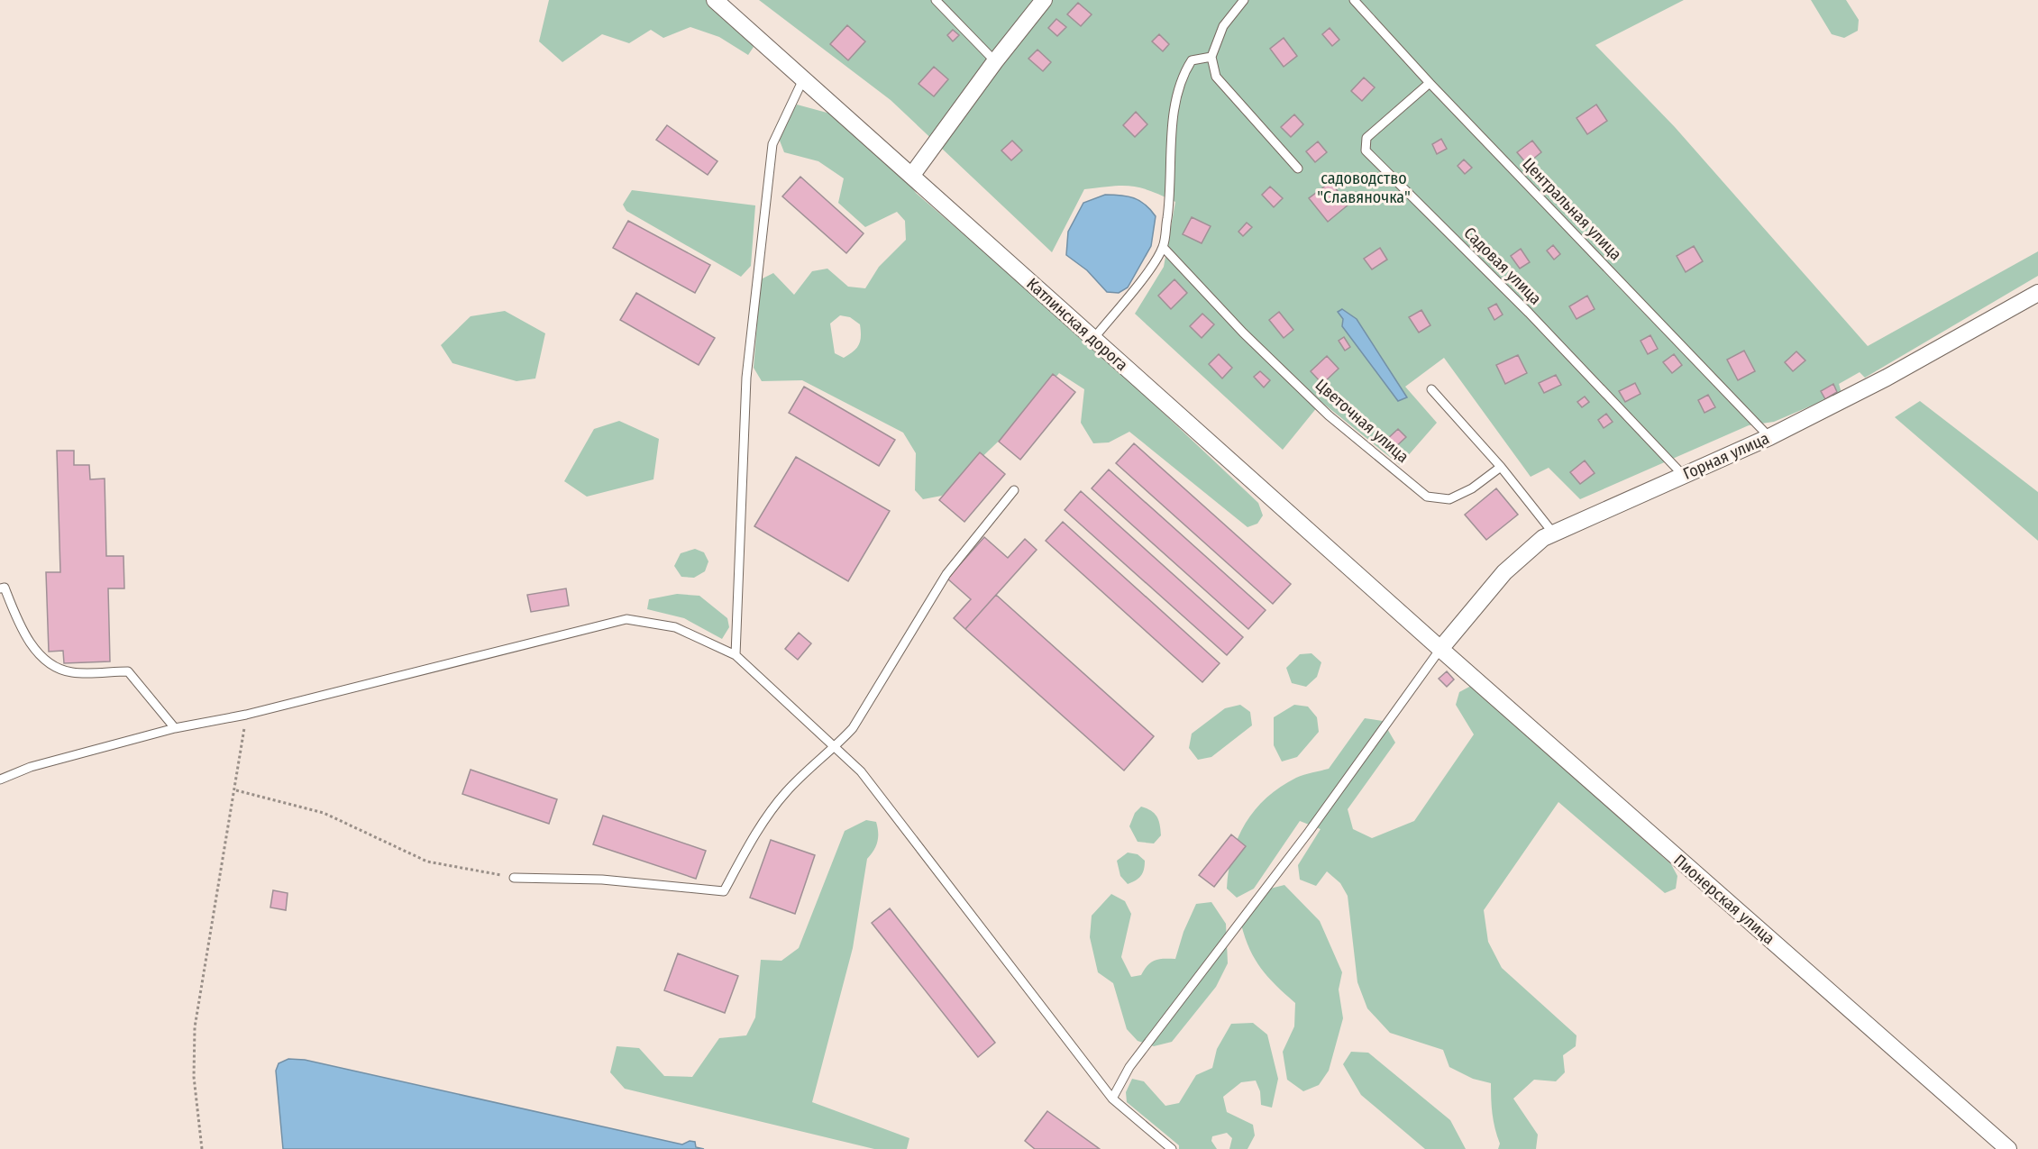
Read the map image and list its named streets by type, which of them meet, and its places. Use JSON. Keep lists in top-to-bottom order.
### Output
{
  "streets": {
    "street": ["Катлинская дорога", "Горная улица", "Пионерская улица"],
    "lane": ["Центральная улица", "Садовая улица", "Цветочная улица"]
  },
  "crossings": [
    ["Центральная улица", "Садовая улица"],
    ["Центральная улица", "Горная улица"],
    ["Садовая улица", "Горная улица"],
    ["Катлинская дорога", "Горная улица"],
    ["Катлинская дорога", "Пионерская улица"],
    ["Горная улица", "Пионерская улица"]
  ],
  "parks": ["садоводство \"Славяночка\""]
}
